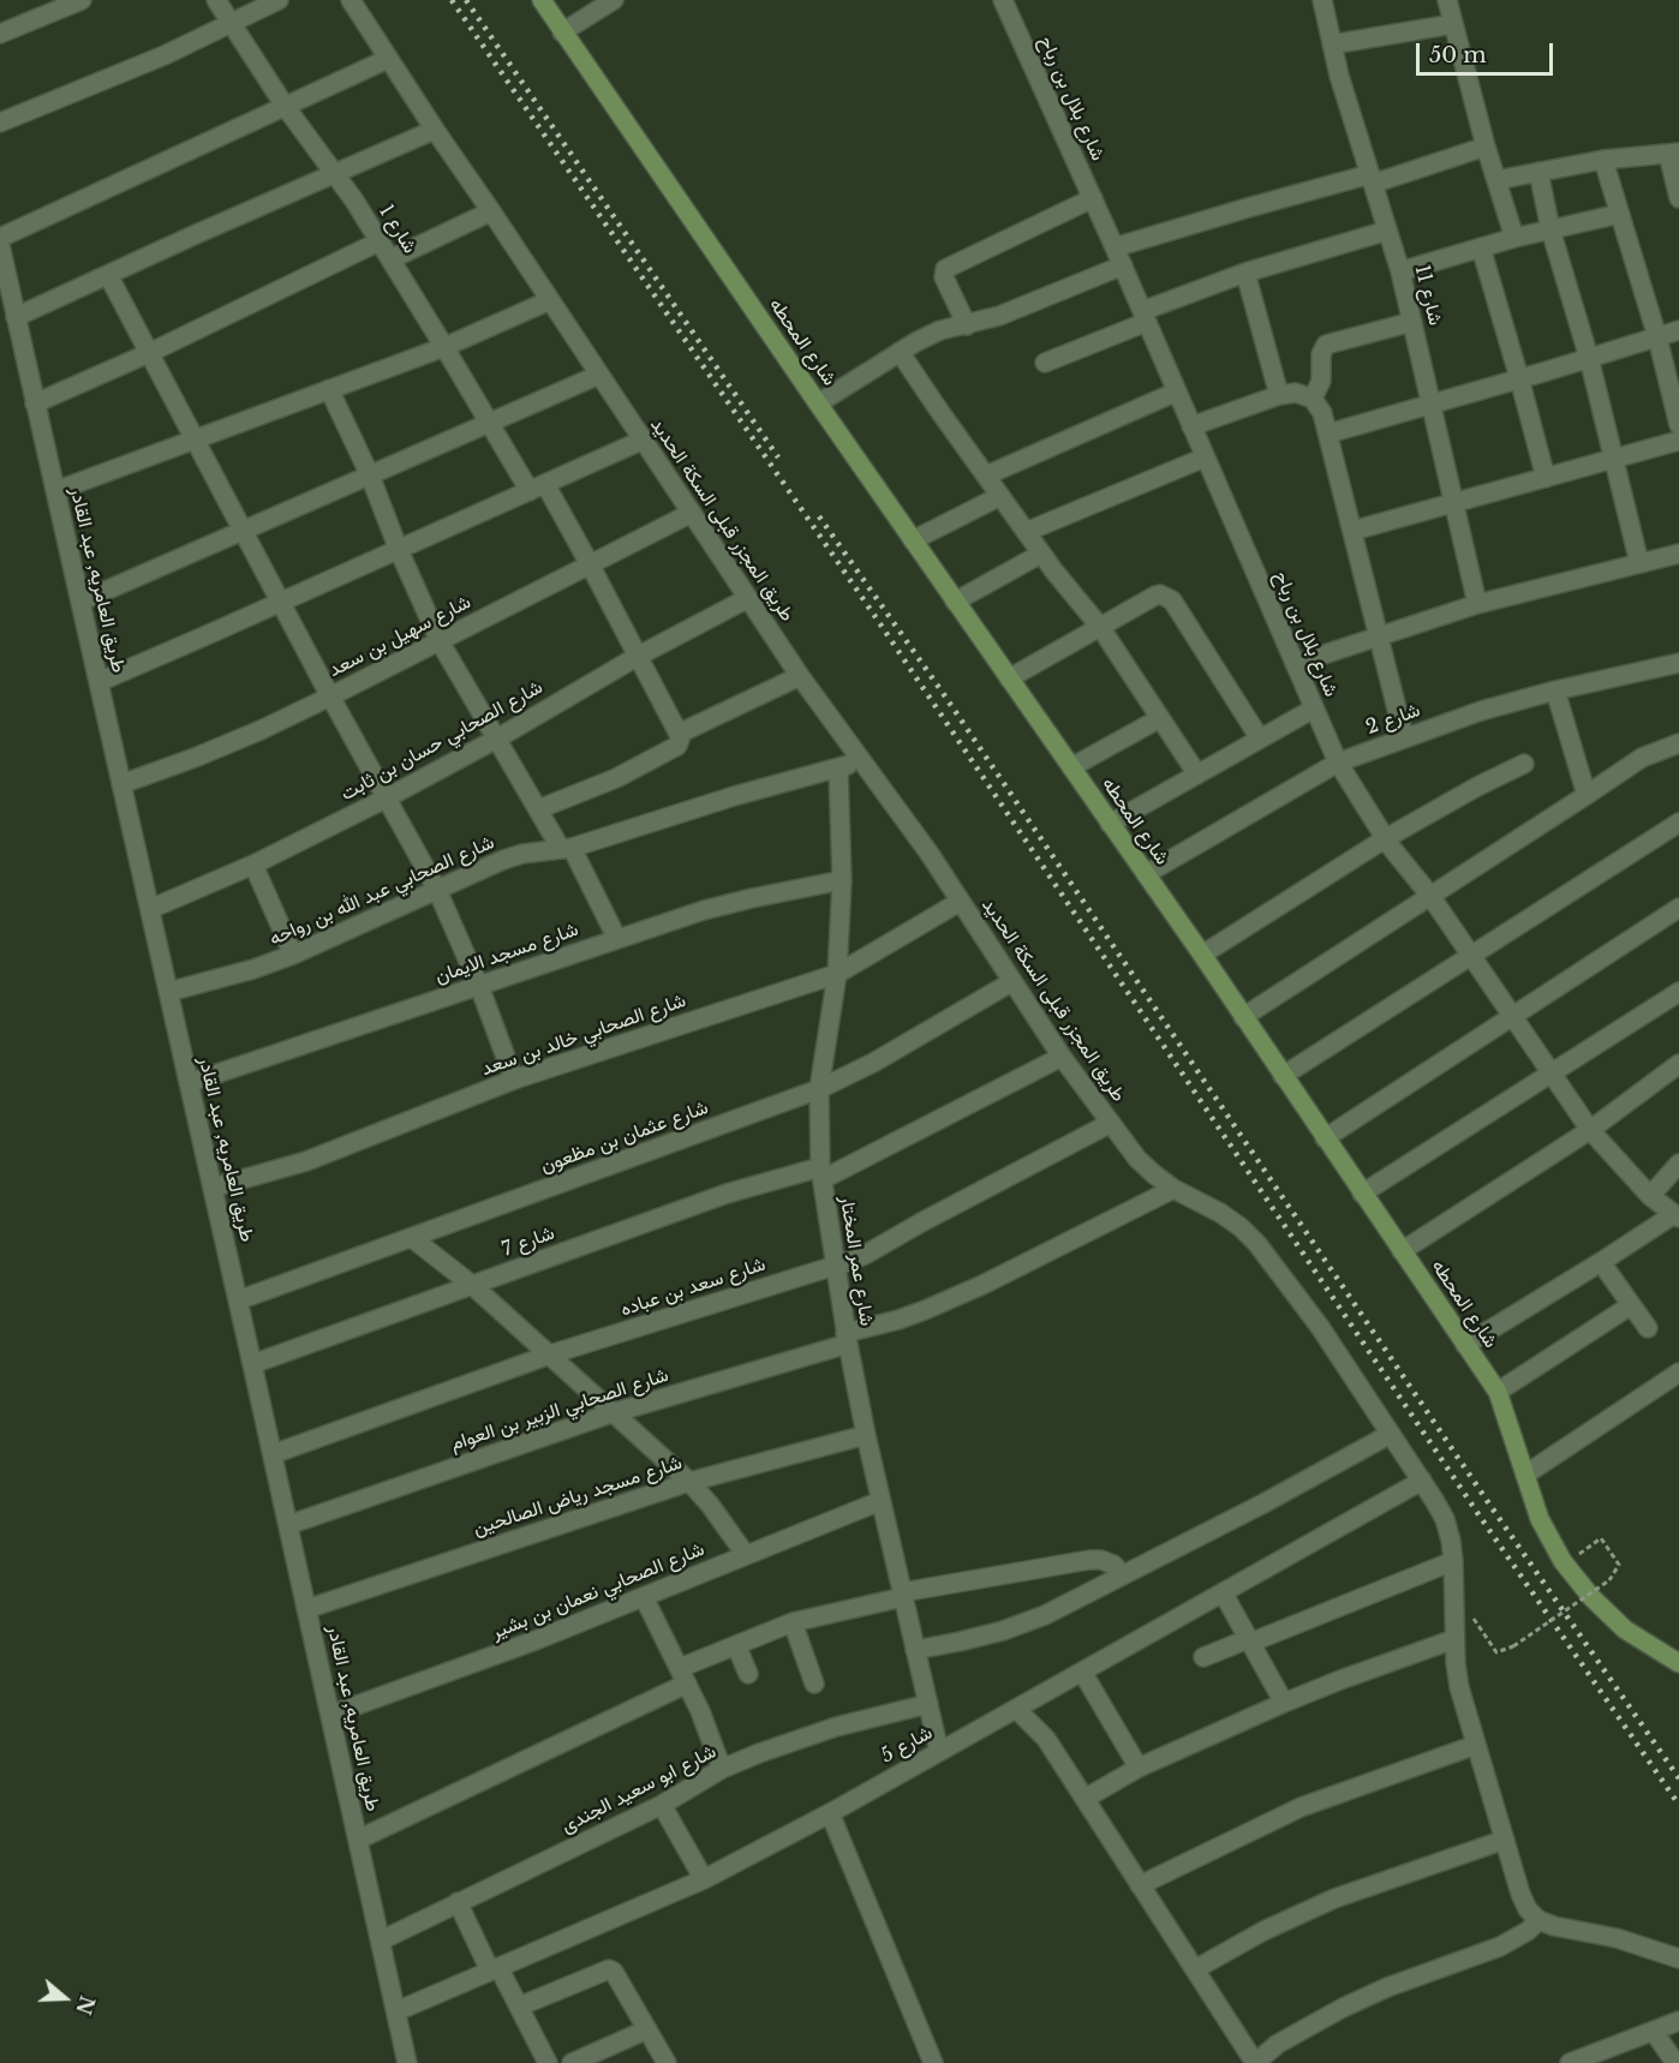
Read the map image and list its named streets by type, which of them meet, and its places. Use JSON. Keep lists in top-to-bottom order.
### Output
{
  "streets": {
    "street": [
      "شارع بلال بن رباح",
      "شارع 1",
      "شارع 11",
      "شارع المحطه",
      "طريق المجزر قبلى السكة الحديد",
      "طريق العامريه, عبد القادر",
      "شارع سهيل بن سعد",
      "شارع 2",
      "شارع الصحابي حسان بن ثابت",
      "شارع الصحابي عبد الله بن رواحه",
      "شارع مسجد الايمان",
      "شارع الصحابي خالد بن سعد",
      "شارع عثمان بن مظعون",
      "شارع 7",
      "شارع عمر المختار",
      "شارع سعد بن عباده",
      "شارع الصحابي الزبير بن العوام",
      "شارع مسجد رياض الصالحين",
      "شارع الصحابي نعمان بن بشير",
      "شارع 5",
      "شارع ابو سعيد الجندى"
    ]
  },
  "crossings": [
    ["شارع بلال بن رباح", "شارع 2"],
    ["شارع 1", "شارع سهيل بن سعد"],
    ["شارع 1", "شارع الصحابي حسان بن ثابت"],
    ["شارع المحطه", "شارع 2"],
    ["طريق المجزر قبلى السكة الحديد", "شارع سهيل بن سعد"],
    ["طريق المجزر قبلى السكة الحديد", "شارع الصحابي حسان بن ثابت"],
    ["طريق المجزر قبلى السكة الحديد", "شارع الصحابي عبد الله بن رواحه"],
    ["طريق المجزر قبلى السكة الحديد", "شارع الصحابي خالد بن سعد"],
    ["طريق المجزر قبلى السكة الحديد", "شارع عثمان بن مظعون"],
    ["طريق المجزر قبلى السكة الحديد", "شارع 7"],
    ["طريق المجزر قبلى السكة الحديد", "شارع سعد بن عباده"],
    ["طريق المجزر قبلى السكة الحديد", "شارع الصحابي الزبير بن العوام"],
    ["طريق المجزر قبلى السكة الحديد", "شارع 5"],
    ["طريق العامريه, عبد القادر", "شارع سهيل بن سعد"],
    ["طريق العامريه, عبد القادر", "شارع الصحابي حسان بن ثابت"],
    ["طريق العامريه, عبد القادر", "شارع الصحابي عبد الله بن رواحه"],
    ["طريق العامريه, عبد القادر", "شارع مسجد الايمان"],
    ["طريق العامريه, عبد القادر", "شارع الصحابي خالد بن سعد"],
    ["طريق العامريه, عبد القادر", "شارع عثمان بن مظعون"],
    ["طريق العامريه, عبد القادر", "شارع 7"],
    ["طريق العامريه, عبد القادر", "شارع سعد بن عباده"],
    ["طريق العامريه, عبد القادر", "شارع الصحابي الزبير بن العوام"],
    ["طريق العامريه, عبد القادر", "شارع مسجد رياض الصالحين"],
    ["طريق العامريه, عبد القادر", "شارع الصحابي نعمان بن بشير"],
    ["طريق العامريه, عبد القادر", "شارع 5"],
    ["طريق العامريه, عبد القادر", "شارع ابو سعيد الجندى"],
    ["شارع الصحابي عبد الله بن رواحه", "شارع عمر المختار"],
    ["شارع مسجد الايمان", "شارع عمر المختار"],
    ["شارع الصحابي خالد بن سعد", "شارع عمر المختار"],
    ["شارع عثمان بن مظعون", "شارع عمر المختار"],
    ["شارع 7", "شارع عمر المختار"],
    ["شارع عمر المختار", "شارع سعد بن عباده"],
    ["شارع عمر المختار", "شارع الصحابي الزبير بن العوام"],
    ["شارع عمر المختار", "شارع مسجد رياض الصالحين"],
    ["شارع عمر المختار", "شارع الصحابي نعمان بن بشير"],
    ["شارع عمر المختار", "شارع 5"],
    ["شارع عمر المختار", "شارع ابو سعيد الجندى"]
  ],
  "scale_bar": "50 m",
  "north": "right"
}
